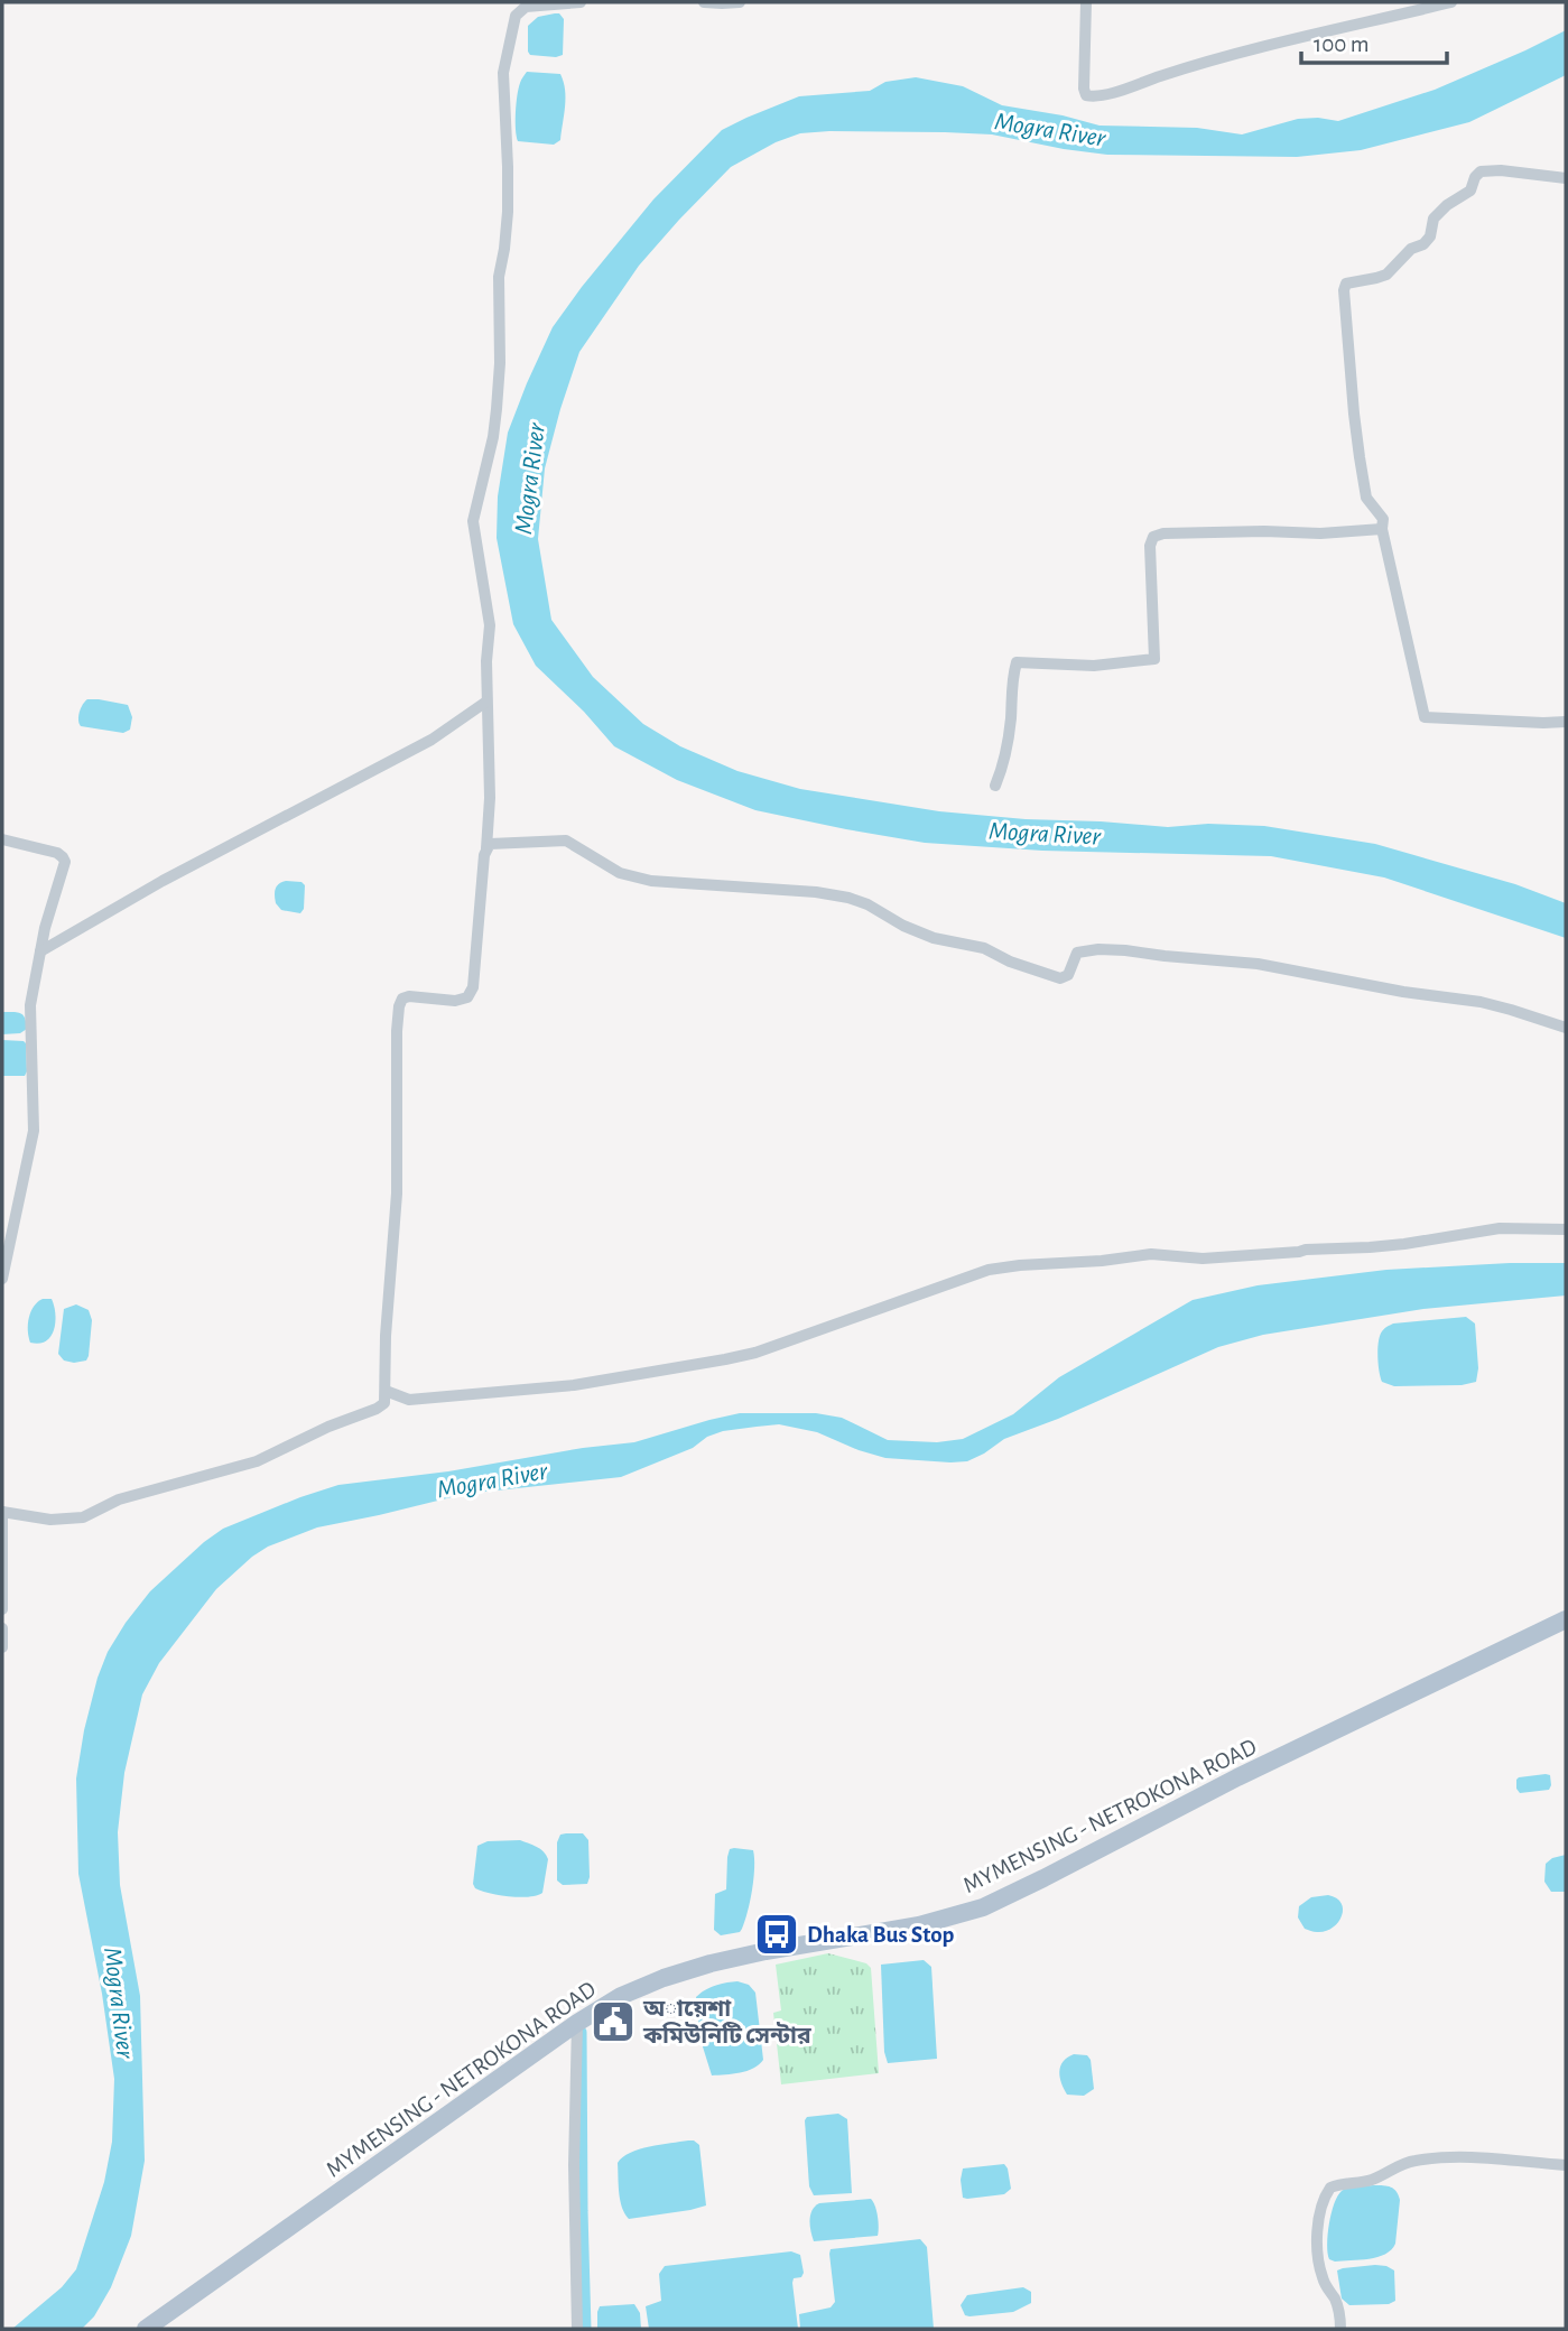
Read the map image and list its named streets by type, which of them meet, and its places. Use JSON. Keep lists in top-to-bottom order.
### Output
{
  "streets": {
    "main road": ["MYMENSING - NETROKONA ROAD"]
  },
  "water": ["Mogra River"],
  "places": {
    "bus stop": ["Dhaka Bus Stop"],
    "public building": ["অায়েশা কমিউনিটি সেন্টার"]
  },
  "scale_bar": "100 m"
}
